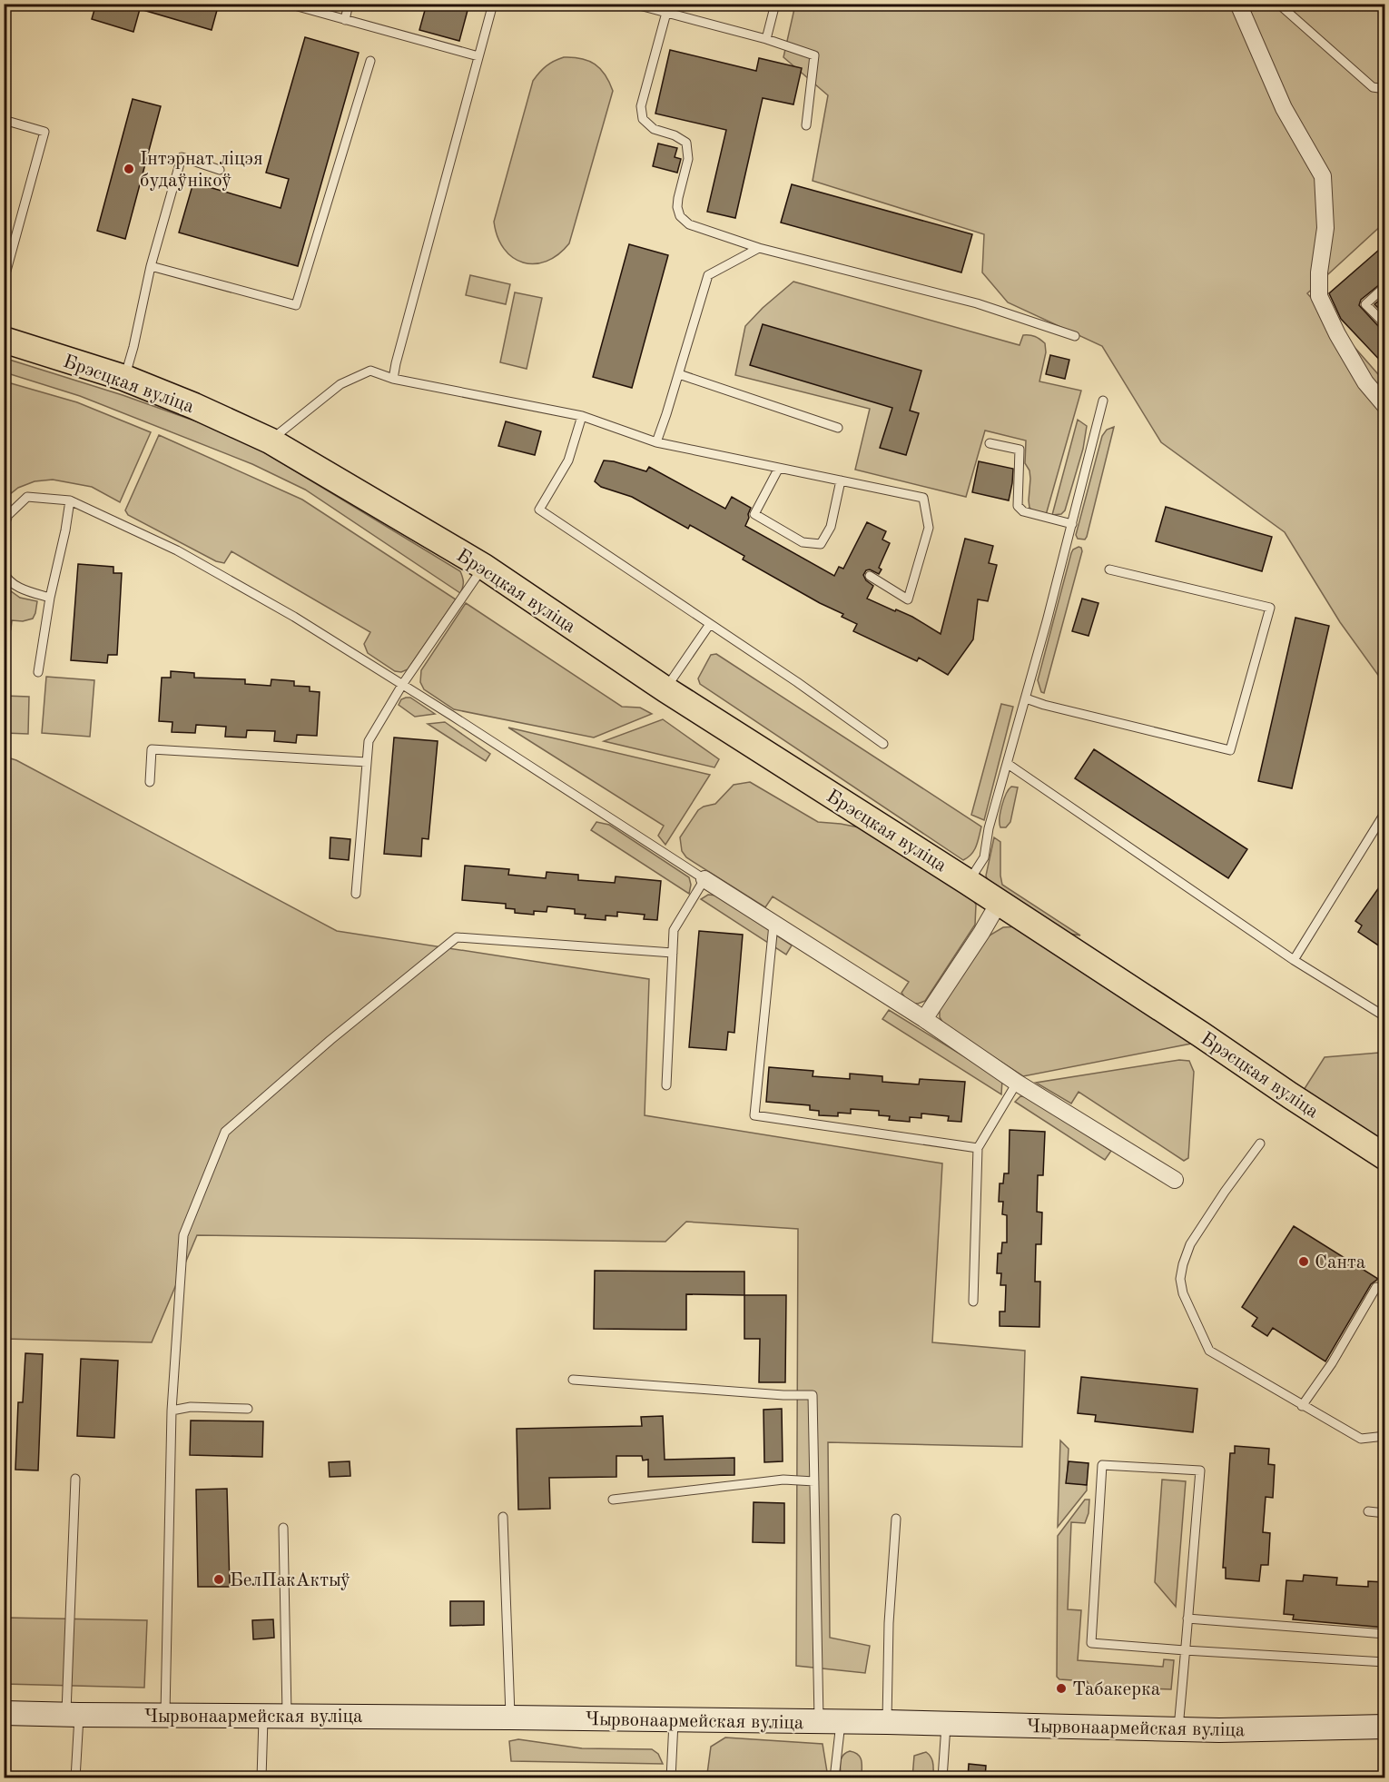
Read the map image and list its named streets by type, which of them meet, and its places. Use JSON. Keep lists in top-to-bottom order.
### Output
{
  "streets": {
    "main road": ["Брэсцкая вуліца"],
    "street": ["Чырвонаармейская вуліца"]
  },
  "places": [
    "Інтэрнат ліцэя будаўнікоў",
    "Санта",
    "БелПакАктыў",
    "Табакерка"
  ]
}
